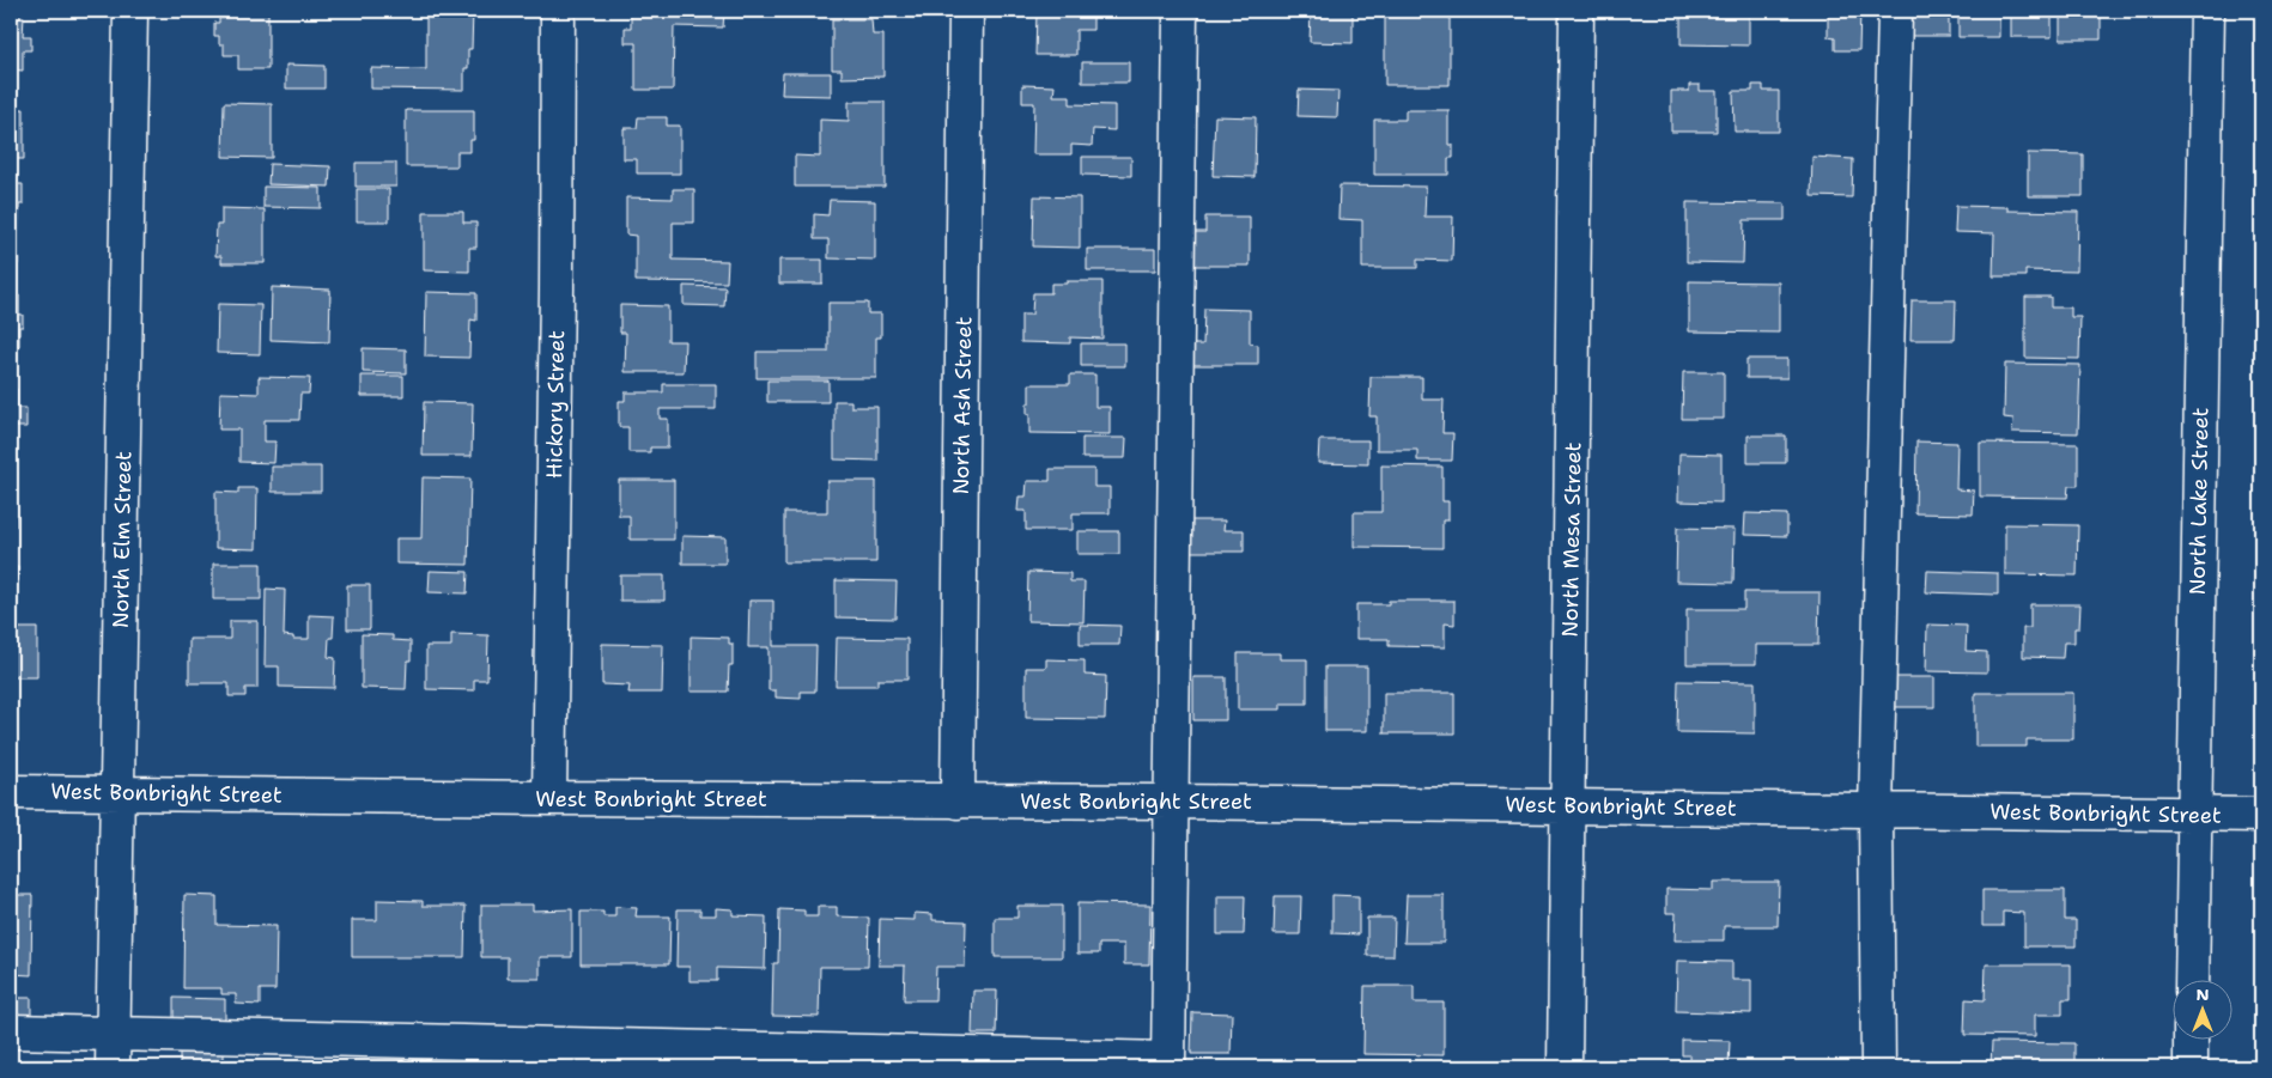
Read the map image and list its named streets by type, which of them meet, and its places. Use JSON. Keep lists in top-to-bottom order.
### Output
{
  "streets": {
    "street": [
      "Hickory Street",
      "North Ash Street",
      "North Lake Street",
      "North Elm Street",
      "North Mesa Street",
      "West Bonbright Street"
    ]
  },
  "crossings": [
    ["Hickory Street", "West Bonbright Street"],
    ["North Ash Street", "West Bonbright Street"],
    ["North Lake Street", "West Bonbright Street"],
    ["North Elm Street", "West Bonbright Street"],
    ["North Mesa Street", "West Bonbright Street"]
  ],
  "north": "top"
}
